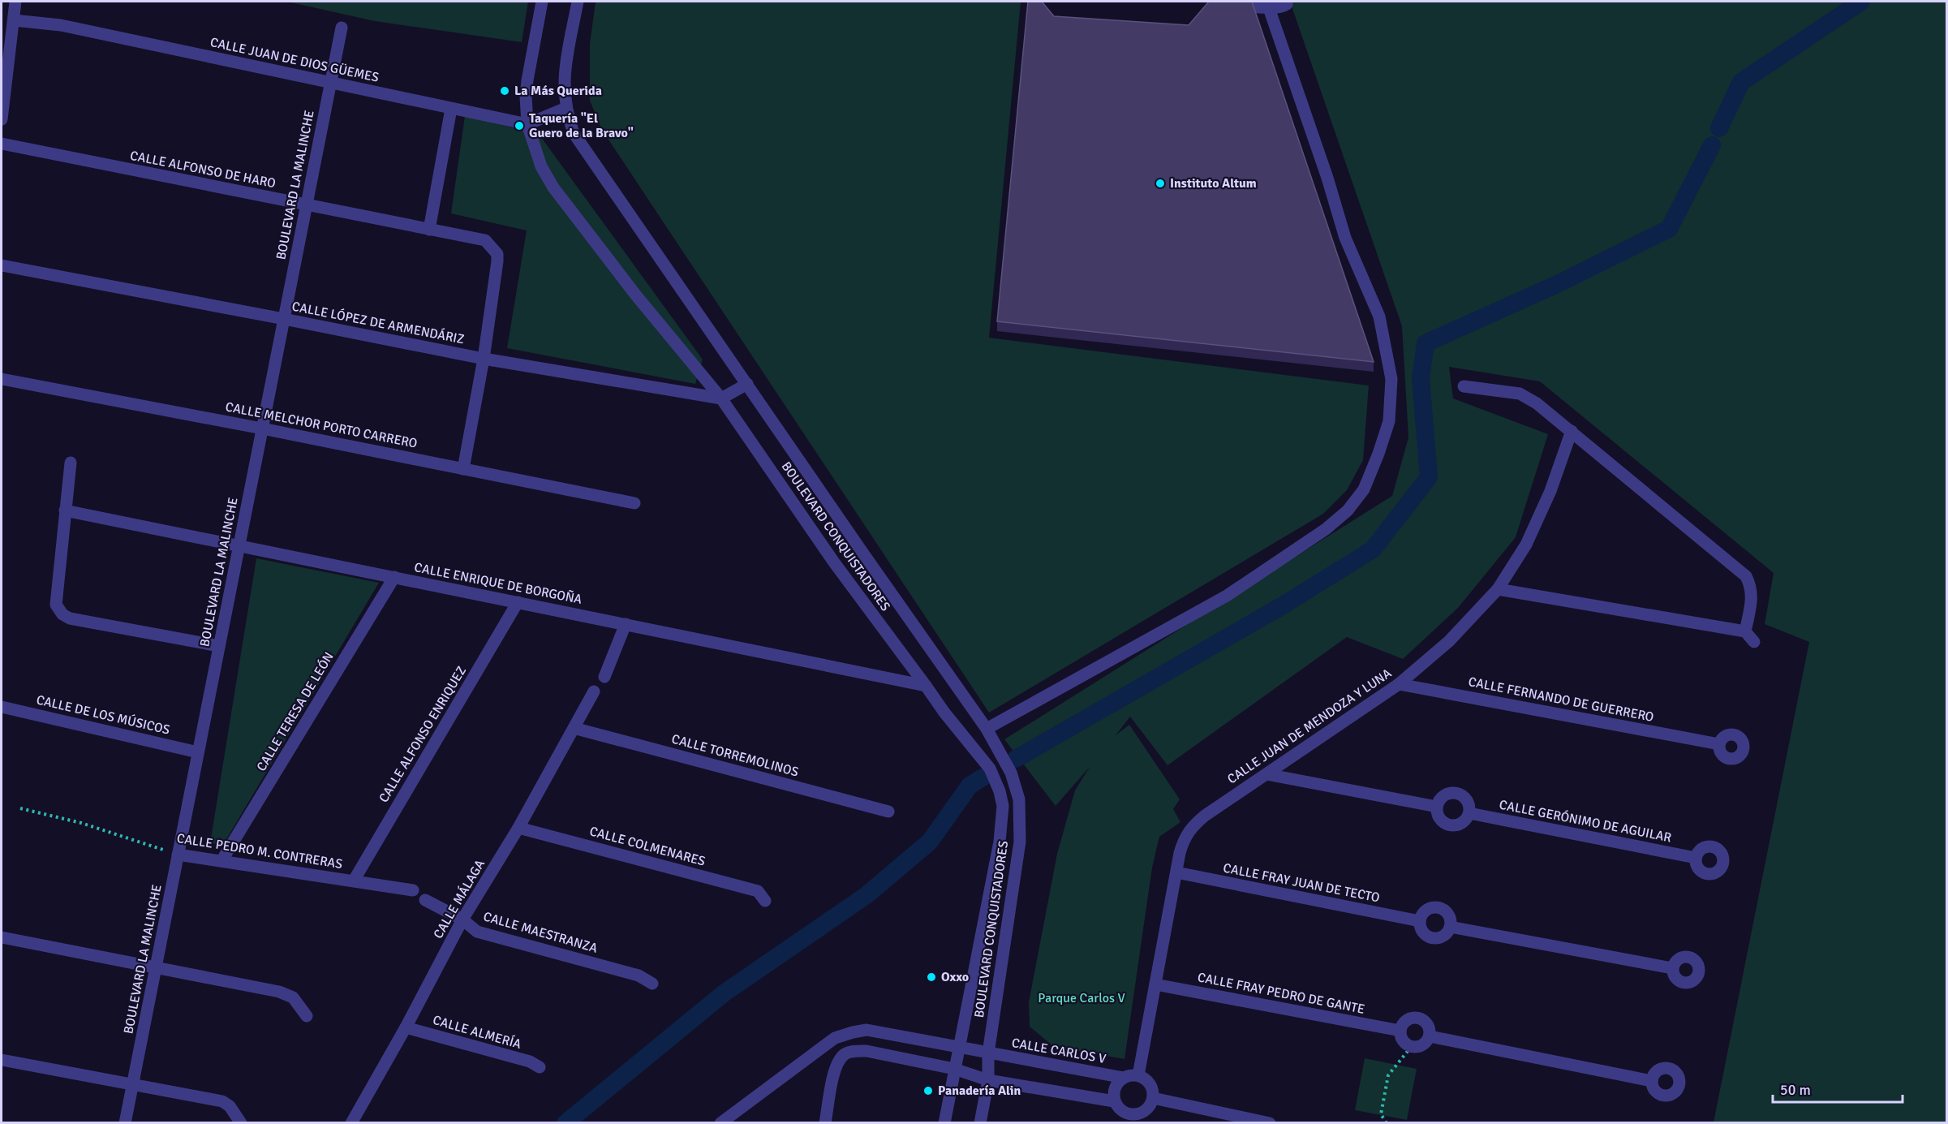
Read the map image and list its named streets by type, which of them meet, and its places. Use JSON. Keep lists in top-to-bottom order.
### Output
{
  "streets": {
    "street": [
      "CALLE JUAN DE DIOS GÜEMES",
      "CALLE ALFONSO DE HARO",
      "BOULEVARD LA MALINCHE",
      "CALLE LÓPEZ DE ARMENDÁRIZ",
      "CALLE MELCHOR PORTO CARRERO",
      "BOULEVARD CONQUISTADORES",
      "CALLE ENRIQUE DE BORGOÑA",
      "CALLE FERNANDO DE GUERRERO",
      "CALLE TERESA DE LEÓN",
      "CALLE DE LOS MÚSICOS",
      "CALLE JUAN DE MENDOZA Y LUNA",
      "CALLE ALFONSO ENRIQUEZ",
      "CALLE TORREMOLINOS",
      "CALLE GERÓNIMO DE AGUILAR",
      "CALLE COLMENARES",
      "CALLE PEDRO M. CONTRERAS",
      "CALLE FRAY JUAN DE TECTO",
      "CALLE MÁLAGA",
      "CALLE MAESTRANZA",
      "CALLE FRAY PEDRO DE GANTE",
      "CALLE ALMERÍA",
      "CALLE CARLOS V"
    ]
  },
  "crossings": [
    ["CALLE JUAN DE DIOS GÜEMES", "BOULEVARD LA MALINCHE"],
    ["CALLE JUAN DE DIOS GÜEMES", "BOULEVARD CONQUISTADORES"],
    ["CALLE ALFONSO DE HARO", "BOULEVARD LA MALINCHE"],
    ["CALLE ALFONSO DE HARO", "CALLE LÓPEZ DE ARMENDÁRIZ"],
    ["BOULEVARD LA MALINCHE", "CALLE LÓPEZ DE ARMENDÁRIZ"],
    ["BOULEVARD LA MALINCHE", "CALLE MELCHOR PORTO CARRERO"],
    ["BOULEVARD LA MALINCHE", "CALLE ENRIQUE DE BORGOÑA"],
    ["BOULEVARD LA MALINCHE", "CALLE DE LOS MÚSICOS"],
    ["BOULEVARD LA MALINCHE", "CALLE PEDRO M. CONTRERAS"],
    ["CALLE LÓPEZ DE ARMENDÁRIZ", "BOULEVARD CONQUISTADORES"],
    ["BOULEVARD CONQUISTADORES", "CALLE ENRIQUE DE BORGOÑA"],
    ["BOULEVARD CONQUISTADORES", "CALLE CARLOS V"],
    ["CALLE ENRIQUE DE BORGOÑA", "CALLE TERESA DE LEÓN"],
    ["CALLE ENRIQUE DE BORGOÑA", "CALLE ALFONSO ENRIQUEZ"],
    ["CALLE FERNANDO DE GUERRERO", "CALLE JUAN DE MENDOZA Y LUNA"],
    ["CALLE TERESA DE LEÓN", "CALLE PEDRO M. CONTRERAS"],
    ["CALLE JUAN DE MENDOZA Y LUNA", "CALLE FRAY JUAN DE TECTO"],
    ["CALLE JUAN DE MENDOZA Y LUNA", "CALLE FRAY PEDRO DE GANTE"],
    ["CALLE JUAN DE MENDOZA Y LUNA", "CALLE CARLOS V"],
    ["CALLE ALFONSO ENRIQUEZ", "CALLE PEDRO M. CONTRERAS"],
    ["CALLE TORREMOLINOS", "CALLE MÁLAGA"],
    ["CALLE COLMENARES", "CALLE MÁLAGA"],
    ["CALLE MÁLAGA", "CALLE MAESTRANZA"],
    ["CALLE MÁLAGA", "CALLE ALMERÍA"]
  ],
  "parks": ["Parque Carlos V"],
  "places": [
    "La Más Querida",
    "Taquería \"El Guero de la Bravo\"",
    "Instituto Altum",
    "Oxxo",
    "Panadería Alin"
  ],
  "scale_bar": "50 m"
}
